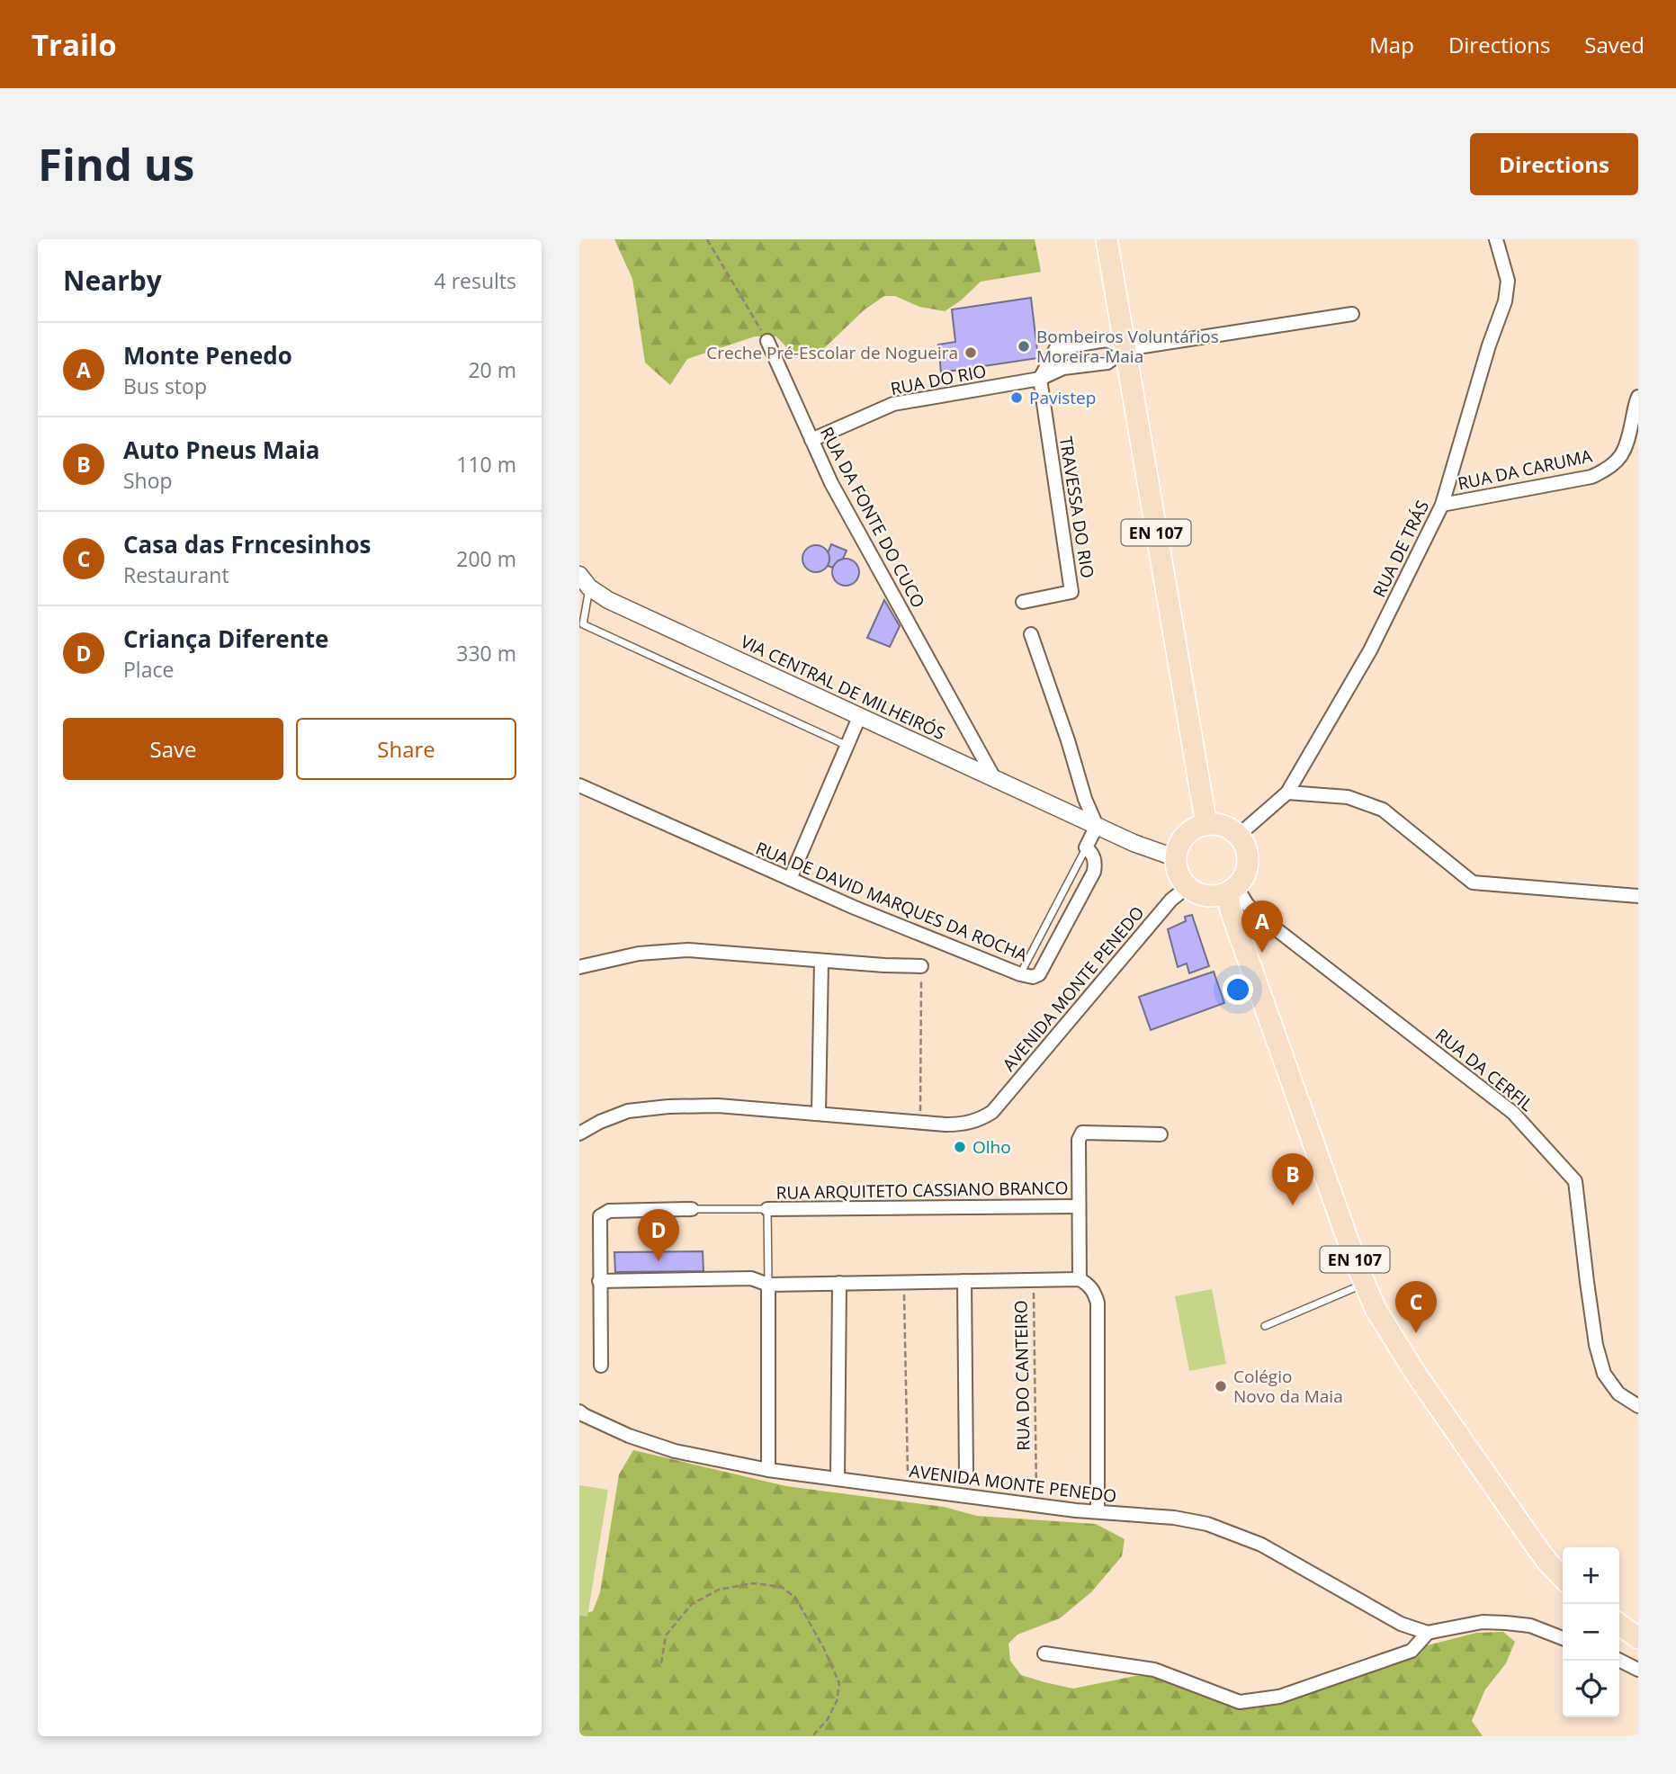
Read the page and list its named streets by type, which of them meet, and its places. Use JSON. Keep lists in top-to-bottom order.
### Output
{
  "streets": {
    "main road": ["EN 107"],
    "street": [
      "RUA DO RIO",
      "RUA DA CARUMA",
      "TRAVESSA DO RIO",
      "RUA DA FONTE DO CUCO",
      "RUA DE TRÁS",
      "VIA CENTRAL DE MILHEIRÓS",
      "RUA DE DAVID MARQUES DA ROCHA",
      "AVENIDA MONTE PENEDO",
      "RUA DA CERFIL",
      "RUA ARQUITETO CASSIANO BRANCO"
    ],
    "path": ["RUA DO CANTEIRO"]
  },
  "crossings": [
    ["RUA DO RIO", "TRAVESSA DO RIO"],
    ["RUA DO RIO", "RUA DA FONTE DO CUCO"],
    ["RUA DO RIO", "EN 107"],
    ["RUA DA CARUMA", "RUA DE TRÁS"],
    ["RUA DA FONTE DO CUCO", "VIA CENTRAL DE MILHEIRÓS"],
    ["EN 107", "RUA DE TRÁS"],
    ["EN 107", "VIA CENTRAL DE MILHEIRÓS"],
    ["EN 107", "AVENIDA MONTE PENEDO"],
    ["EN 107", "RUA DA CERFIL"],
    ["RUA DE TRÁS", "VIA CENTRAL DE MILHEIRÓS"],
    ["RUA DE TRÁS", "AVENIDA MONTE PENEDO"],
    ["RUA DE TRÁS", "RUA DA CERFIL"],
    ["VIA CENTRAL DE MILHEIRÓS", "RUA DE DAVID MARQUES DA ROCHA"],
    ["VIA CENTRAL DE MILHEIRÓS", "AVENIDA MONTE PENEDO"],
    ["VIA CENTRAL DE MILHEIRÓS", "RUA DA CERFIL"],
    ["AVENIDA MONTE PENEDO", "RUA DA CERFIL"],
    ["AVENIDA MONTE PENEDO", "RUA DO CANTEIRO"]
  ],
  "places": [
    "Bombeiros Voluntários Moreira-Maia",
    "Creche Pré-Escolar de Nogueira",
    "Pavistep",
    "Olho",
    "Colégio Novo da Maia"
  ],
  "page": {
    "header": "Trailo",
    "nav": ["Map", "Directions", "Saved"],
    "buttons": [
      "Directions",
      ["Save", "Share"]
    ],
    "title": "Find us",
    "heading": ["Nearby", "4 results"],
    "list": [
      {
        "mark": "A",
        "name": "Monte Penedo",
        "note": "Bus stop",
        "value": "20 m"
      },
      {
        "mark": "B",
        "name": "Auto Pneus Maia",
        "note": "Shop",
        "value": "110 m"
      },
      {
        "mark": "C",
        "name": "Casa das Frncesinhos",
        "note": "Restaurant",
        "value": "200 m"
      },
      {
        "mark": "D",
        "name": "Criança Diferente",
        "note": "Place",
        "value": "330 m"
      }
    ],
    "pins": [
      "A",
      "B",
      "D",
      "C"
    ],
    "map_buttons": ["+", "−"]
  }
}
